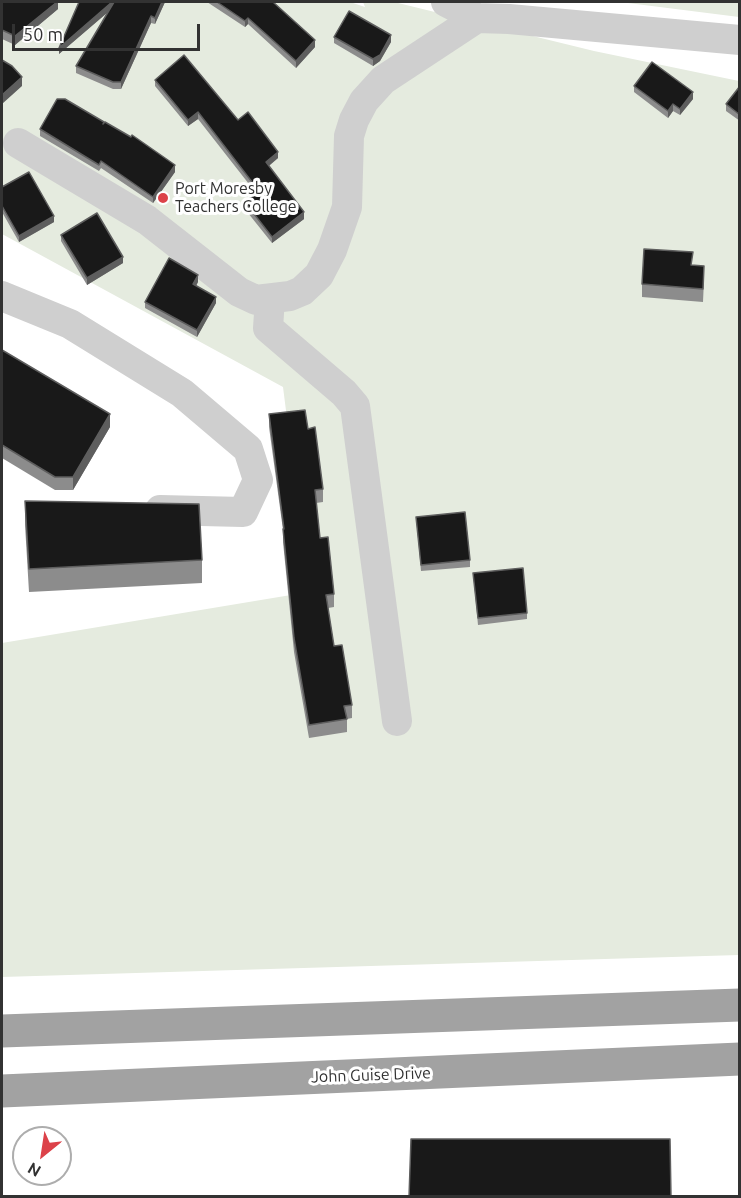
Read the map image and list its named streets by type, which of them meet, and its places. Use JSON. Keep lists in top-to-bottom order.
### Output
{
  "streets": {
    "highway": ["John Guise Drive"]
  },
  "places": ["Port Moresby Teachers College"],
  "scale_bar": "50 m",
  "north": "bottom left"
}
